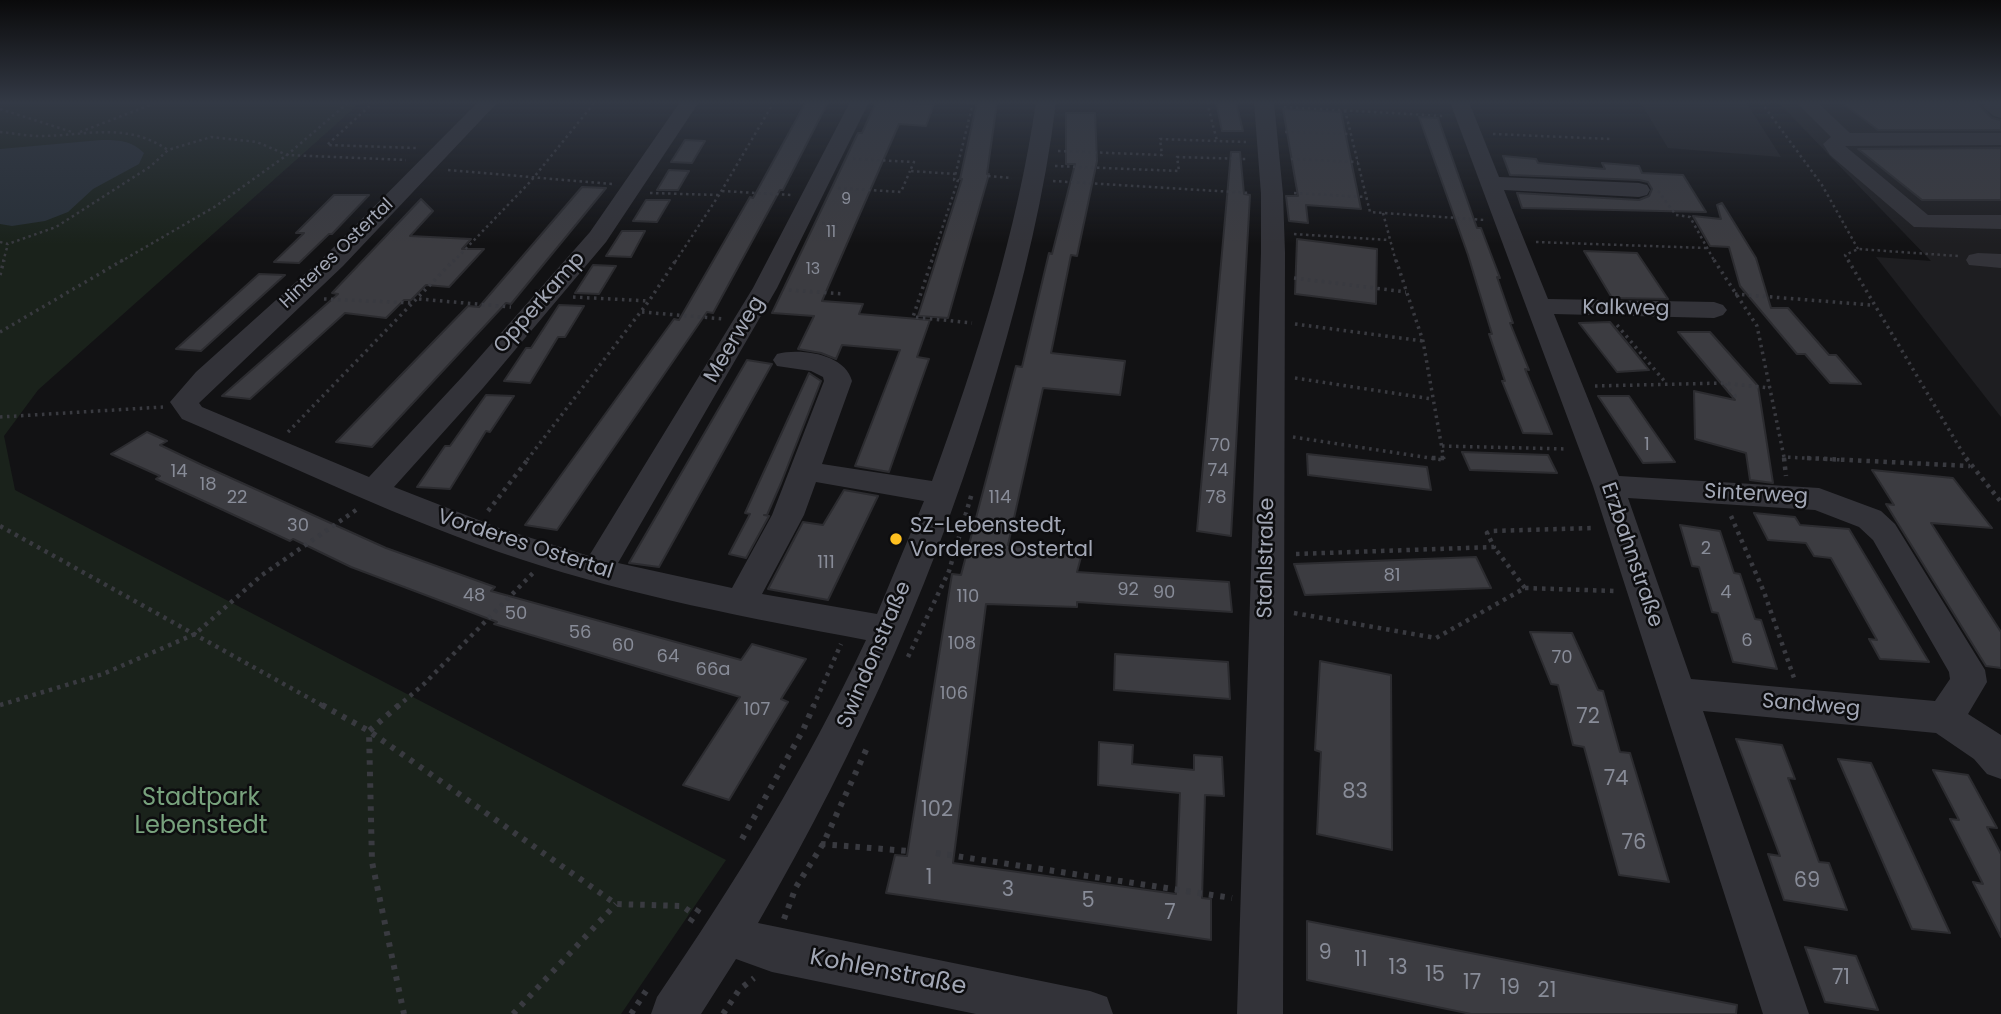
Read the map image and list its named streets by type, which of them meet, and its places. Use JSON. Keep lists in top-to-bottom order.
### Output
{
  "streets": {
    "street": [
      "Hinteres Ostertal",
      "Opperkamp",
      "Kalkweg",
      "Meerweg",
      "Sinterweg",
      "Vorderes Ostertal",
      "Erzbahnstraße",
      "Stahlstraße",
      "Swindonstraße",
      "Sandweg",
      "Kohlenstraße"
    ]
  },
  "crossings": [
    ["Hinteres Ostertal", "Vorderes Ostertal"],
    ["Opperkamp", "Vorderes Ostertal"],
    ["Kalkweg", "Erzbahnstraße"],
    ["Meerweg", "Vorderes Ostertal"],
    ["Sinterweg", "Erzbahnstraße"],
    ["Sinterweg", "Sandweg"],
    ["Vorderes Ostertal", "Swindonstraße"],
    ["Erzbahnstraße", "Sandweg"],
    ["Swindonstraße", "Kohlenstraße"]
  ],
  "parks": ["Stadtpark Lebenstedt"],
  "places": ["SZ-Lebenstedt, Vorderes Ostertal"],
  "house_numbers": [
    "9",
    "11",
    "13",
    "1",
    "70",
    "74",
    "14",
    "18",
    "22",
    "114",
    "78",
    "30",
    "2",
    "111",
    "81",
    "92",
    "90",
    "4",
    "48",
    "110",
    "50",
    "56",
    "6",
    "108",
    "60",
    "64",
    "70",
    "66a",
    "106",
    "107",
    "72",
    "74",
    "83",
    "102",
    "76",
    "1",
    "69",
    "3",
    "5",
    "7",
    "9",
    "11",
    "13",
    "15",
    "71",
    "17",
    "19",
    "21"
  ]
}
